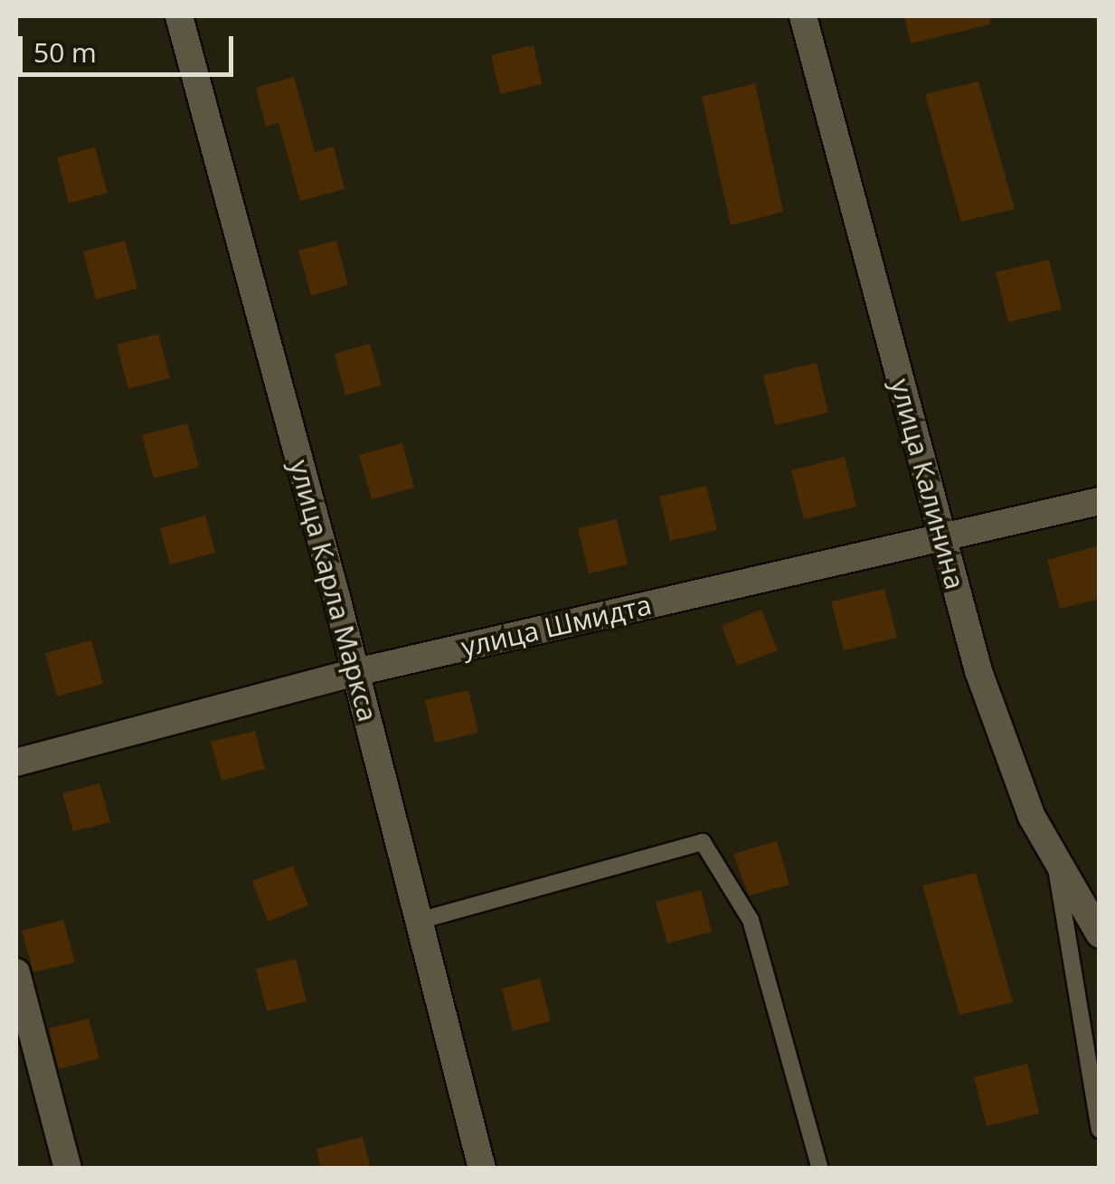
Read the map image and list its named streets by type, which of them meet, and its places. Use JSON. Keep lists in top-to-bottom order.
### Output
{
  "streets": {
    "street": ["улица Калинина", "улица Карла Маркса", "улица Шмидта"]
  },
  "crossings": [
    ["улица Калинина", "улица Шмидта"],
    ["улица Карла Маркса", "улица Шмидта"]
  ],
  "scale_bar": "50 m"
}
